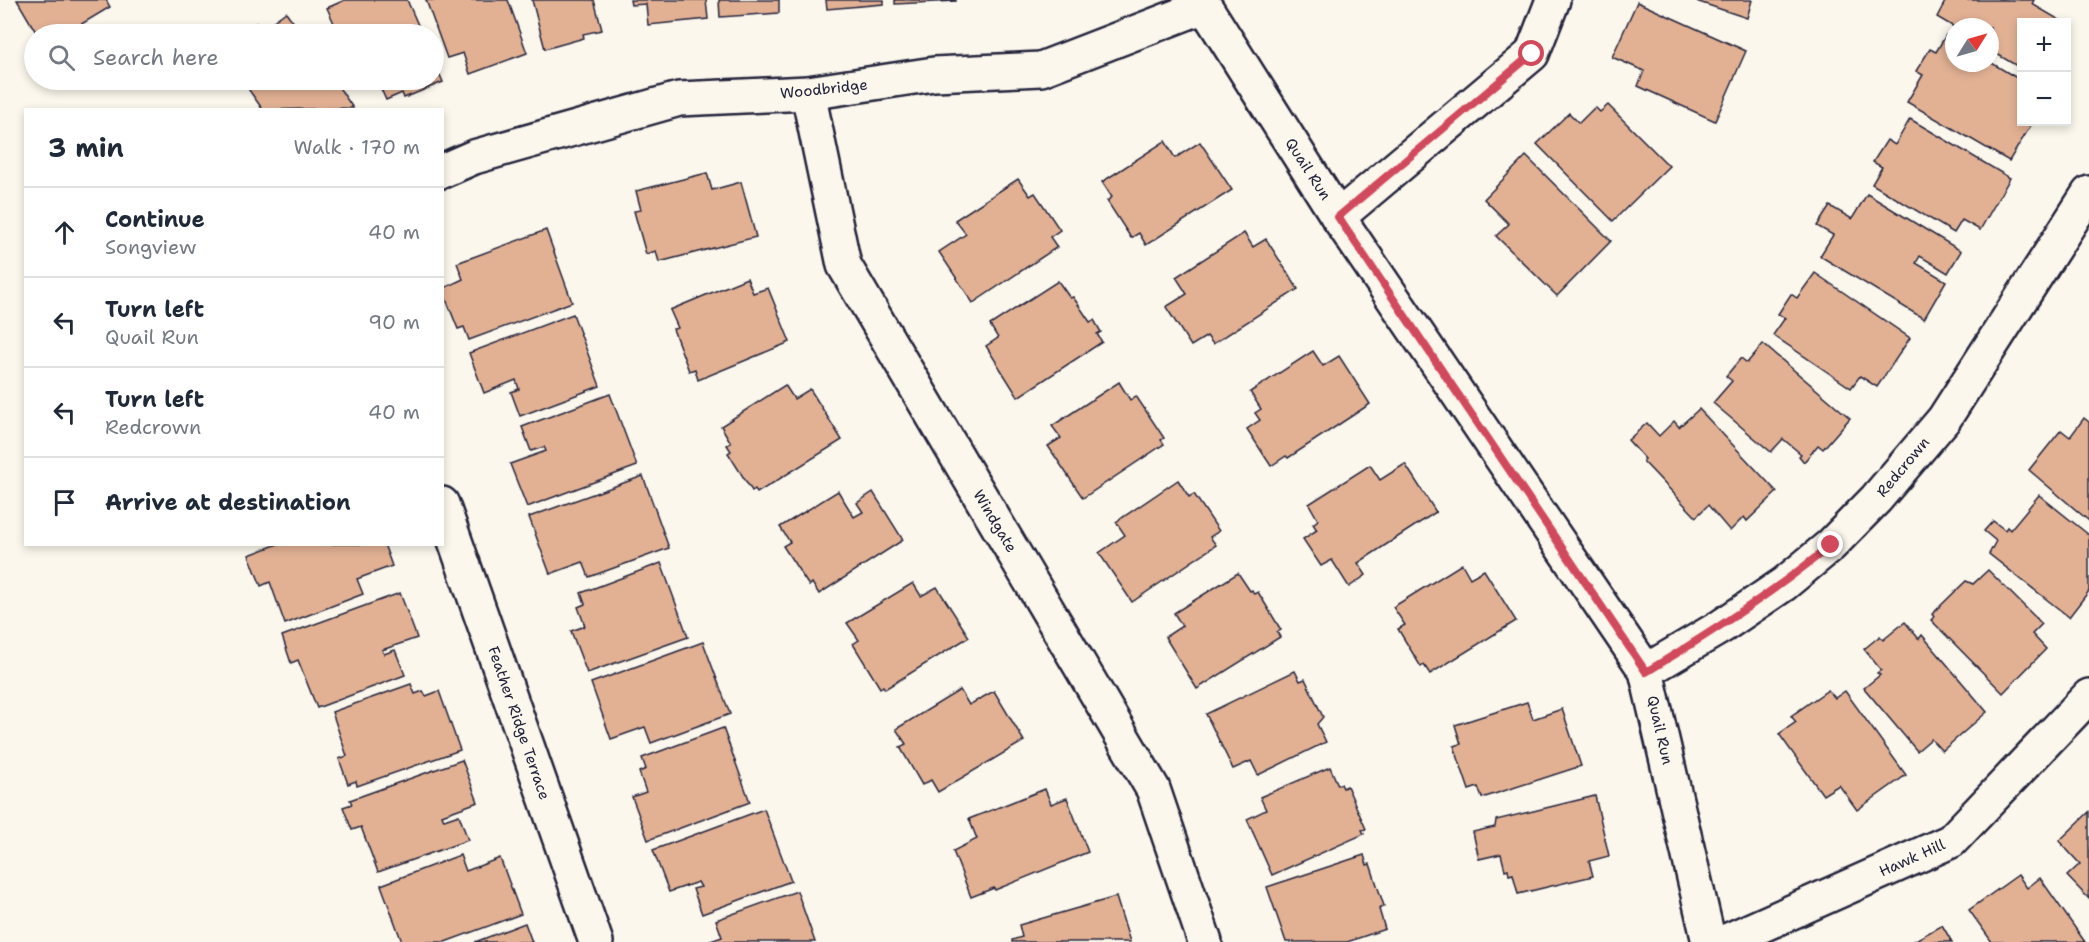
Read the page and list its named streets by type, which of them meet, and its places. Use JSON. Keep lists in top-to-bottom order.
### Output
{
  "streets": {
    "street": [
      "Woodbridge",
      "Quail Run",
      "Redcrown",
      "Windgate",
      "Feather Ridge Terrace",
      "Hawk Hill"
    ]
  },
  "crossings": [
    ["Woodbridge", "Quail Run"],
    ["Woodbridge", "Windgate"],
    ["Quail Run", "Redcrown"]
  ],
  "north": "top right",
  "page": {
    "map_buttons": ["+", "−"],
    "search": "Search here",
    "heading": ["3 min", "Walk · 170 m"],
    "list": [
      ["Continue", "Songview", "40 m"],
      ["Turn left", "Quail Run", "90 m"],
      ["Turn left", "Redcrown", "40 m"],
      "Arrive at destination"
    ]
  }
}
